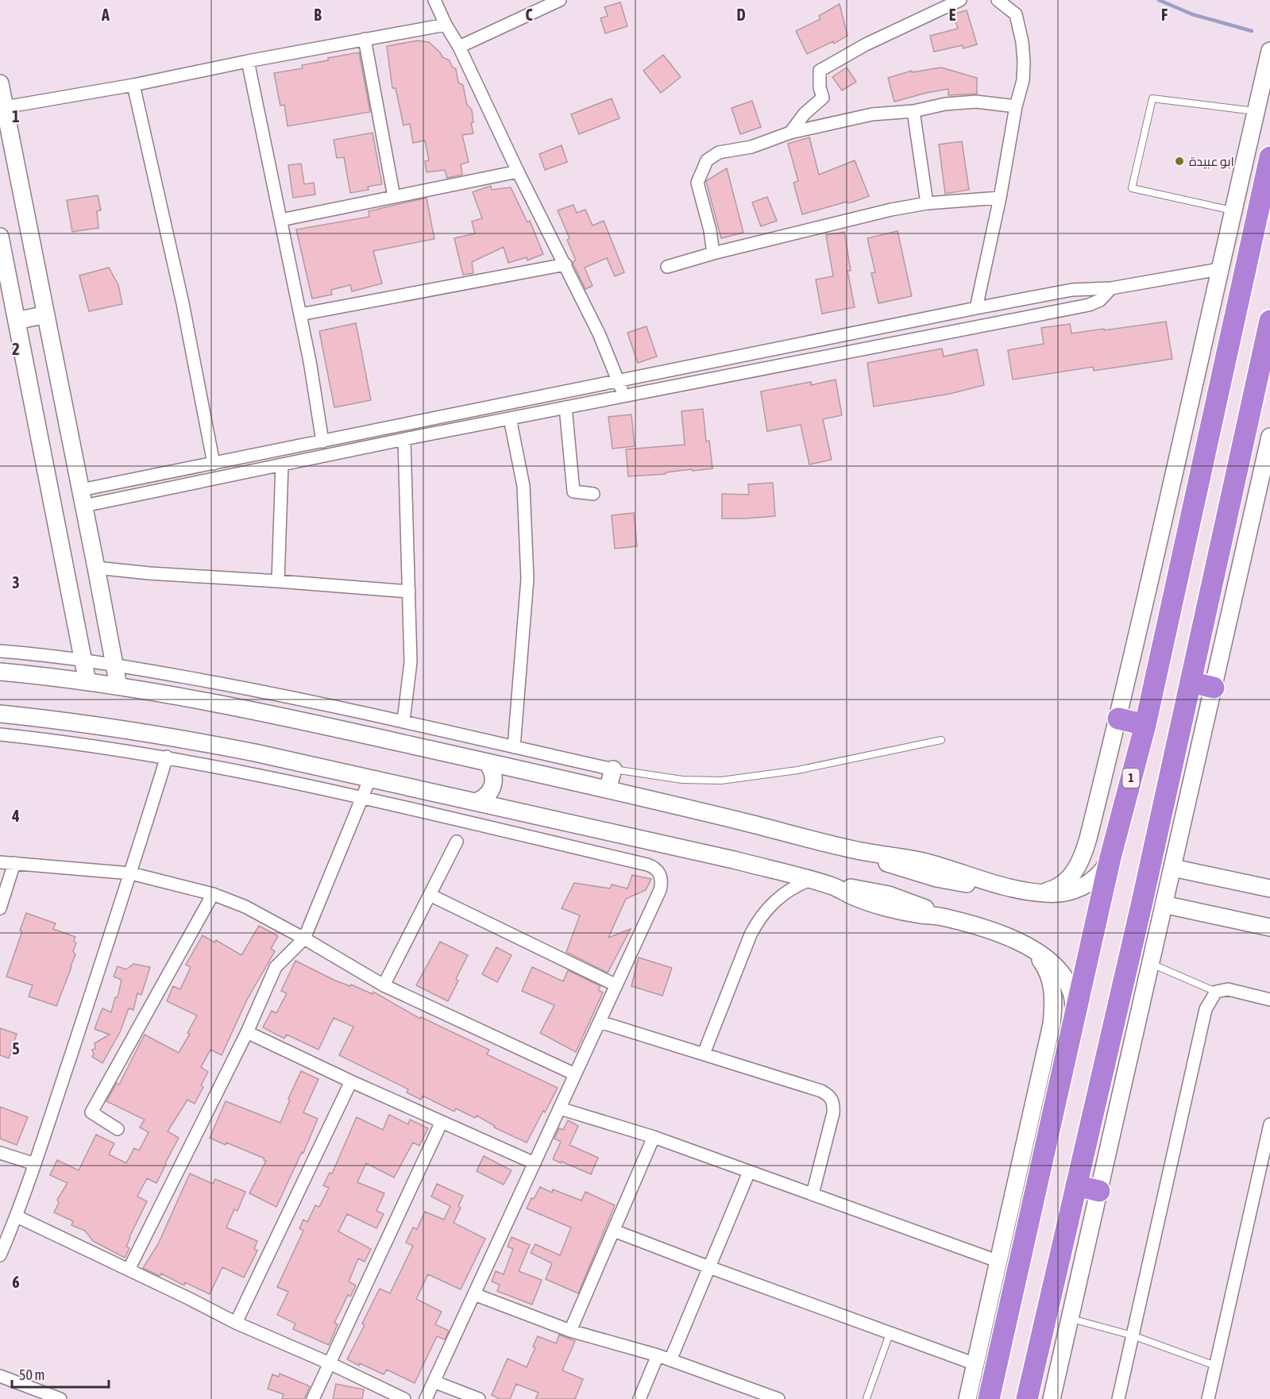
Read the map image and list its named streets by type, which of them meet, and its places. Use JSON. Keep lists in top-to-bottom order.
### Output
{
  "streets": {
    "highway": ["1"]
  },
  "places": ["ابو عبيدة"],
  "scale_bar": "50 m",
  "grid": {
    "columns": [
      "A",
      "B",
      "C",
      "D",
      "E",
      "F"
    ],
    "rows": [
      "1",
      "2",
      "3",
      "4",
      "5",
      "6"
    ]
  }
}
